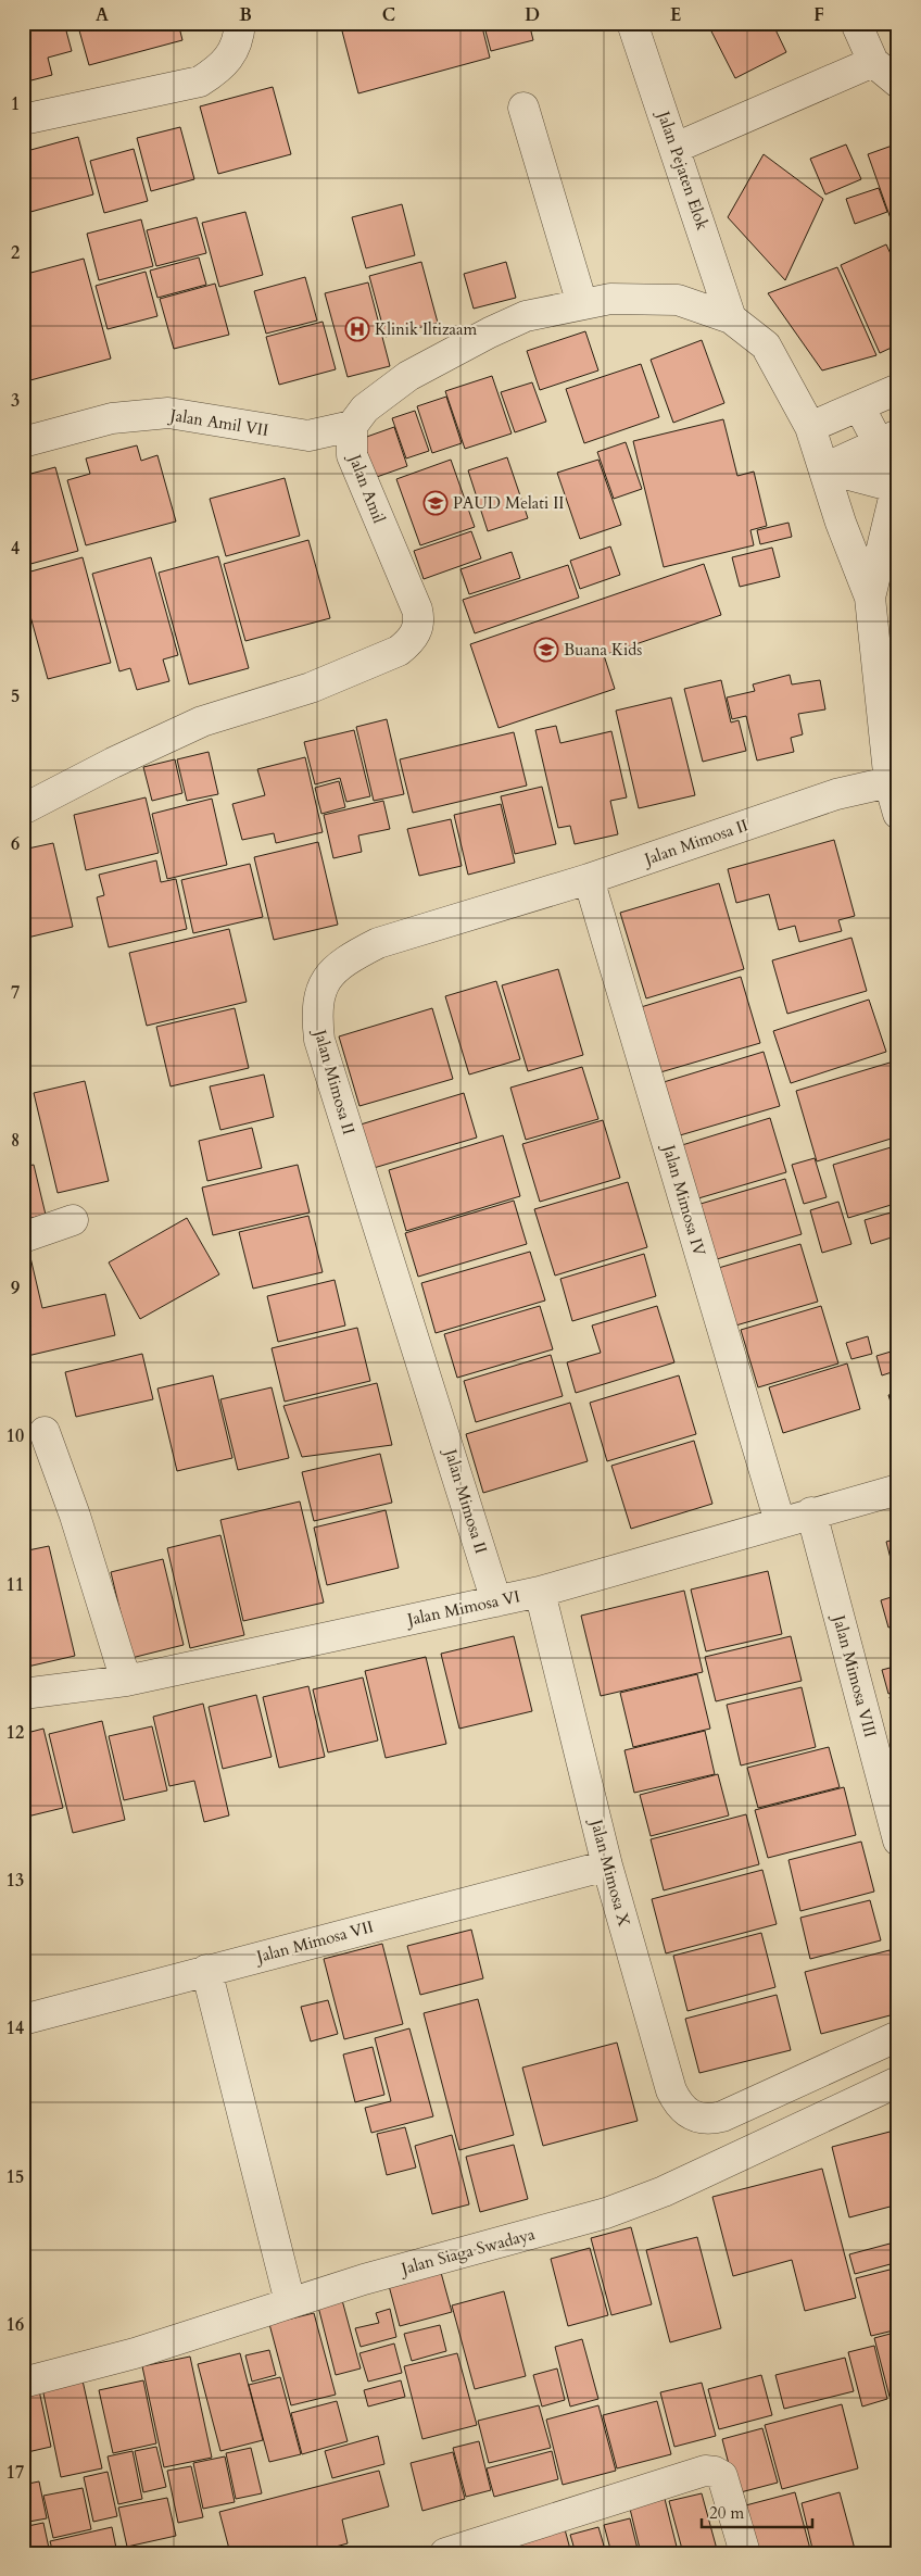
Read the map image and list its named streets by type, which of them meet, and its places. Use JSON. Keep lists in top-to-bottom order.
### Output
{
  "streets": {
    "street": [
      "Jalan Pejaten Elok",
      "Jalan Amil VII",
      "Jalan Amil",
      "Jalan Mimosa II",
      "Jalan Mimosa IV",
      "Jalan Mimosa VI",
      "Jalan Mimosa VIII",
      "Jalan Mimosa X",
      "Jalan Mimosa VII",
      "Jalan Siaga Swadaya"
    ]
  },
  "crossings": [
    ["Jalan Amil VII", "Jalan Amil"],
    ["Jalan Mimosa II", "Jalan Mimosa IV"],
    ["Jalan Mimosa II", "Jalan Mimosa VI"],
    ["Jalan Mimosa IV", "Jalan Mimosa VI"],
    ["Jalan Mimosa VI", "Jalan Mimosa VIII"],
    ["Jalan Mimosa VI", "Jalan Mimosa X"],
    ["Jalan Mimosa X", "Jalan Mimosa VII"]
  ],
  "places": {
    "hospital": ["Klinik Iltizaam"],
    "school or university": ["PAUD Melati II", "Buana Kids"]
  },
  "scale_bar": "20 m",
  "grid": {
    "columns": [
      "A",
      "B",
      "C",
      "D",
      "E",
      "F"
    ],
    "rows": [
      "1",
      "2",
      "3",
      "4",
      "5",
      "6",
      "7",
      "8",
      "9",
      "10",
      "11",
      "12",
      "13",
      "14",
      "15",
      "16",
      "17"
    ]
  }
}
